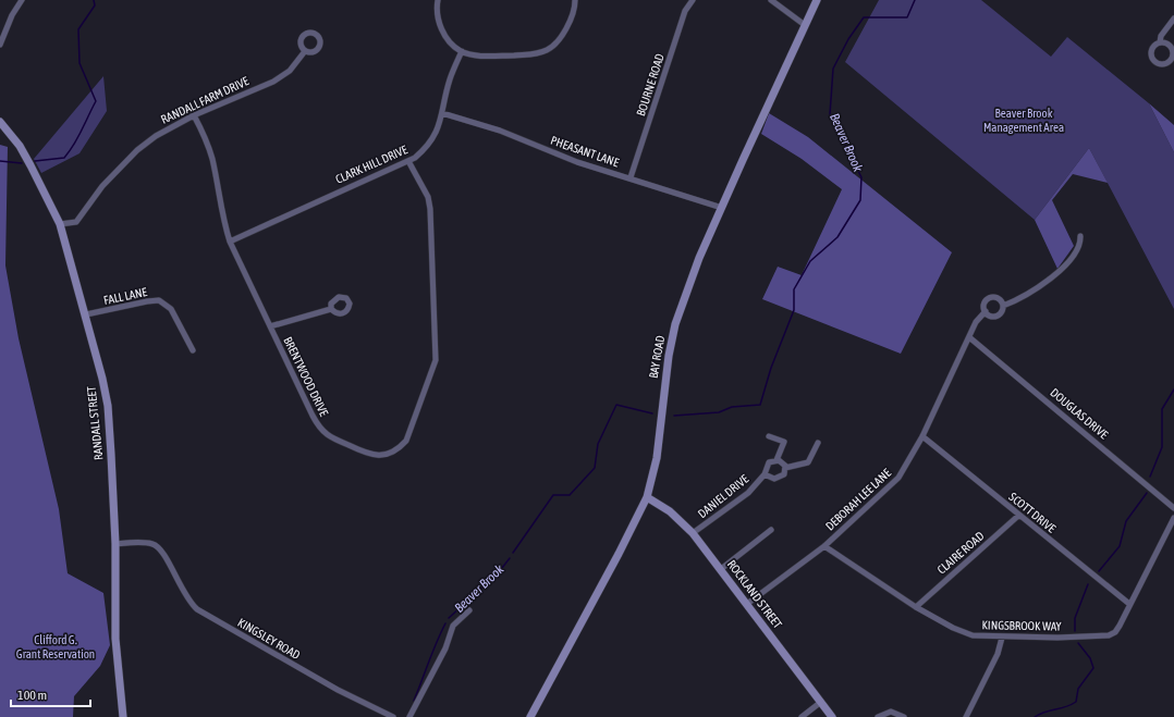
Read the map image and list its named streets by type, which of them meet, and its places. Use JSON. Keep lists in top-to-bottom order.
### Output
{
  "streets": {
    "street": [
      "BOURNE ROAD",
      "RANDALL FARM DRIVE",
      "PHEASANT LANE",
      "CLARK HILL DRIVE",
      "FALL LANE",
      "BAY ROAD",
      "BRENTWOOD DRIVE",
      "DOUGLAS DRIVE",
      "RANDALL STREET",
      "DANIEL DRIVE",
      "DEBORAH LEE LANE",
      "SCOTT DRIVE",
      "CLAIRE ROAD",
      "ROCKLAND STREET",
      "KINGSBROOK WAY",
      "KINGSLEY ROAD"
    ]
  },
  "crossings": [
    ["BOURNE ROAD", "PHEASANT LANE"],
    ["RANDALL FARM DRIVE", "BRENTWOOD DRIVE"],
    ["RANDALL FARM DRIVE", "RANDALL STREET"],
    ["PHEASANT LANE", "CLARK HILL DRIVE"],
    ["PHEASANT LANE", "BAY ROAD"],
    ["CLARK HILL DRIVE", "BRENTWOOD DRIVE"],
    ["FALL LANE", "RANDALL STREET"],
    ["BAY ROAD", "ROCKLAND STREET"],
    ["DOUGLAS DRIVE", "DEBORAH LEE LANE"],
    ["RANDALL STREET", "KINGSLEY ROAD"],
    ["DANIEL DRIVE", "ROCKLAND STREET"],
    ["DEBORAH LEE LANE", "SCOTT DRIVE"],
    ["DEBORAH LEE LANE", "ROCKLAND STREET"],
    ["DEBORAH LEE LANE", "KINGSBROOK WAY"],
    ["SCOTT DRIVE", "CLAIRE ROAD"],
    ["SCOTT DRIVE", "KINGSBROOK WAY"],
    ["CLAIRE ROAD", "KINGSBROOK WAY"]
  ],
  "water": ["Beaver Brook"],
  "parks": ["Beaver Brook Management Area", "Clifford G. Grant Reservation"],
  "scale_bar": "100 m"
}
